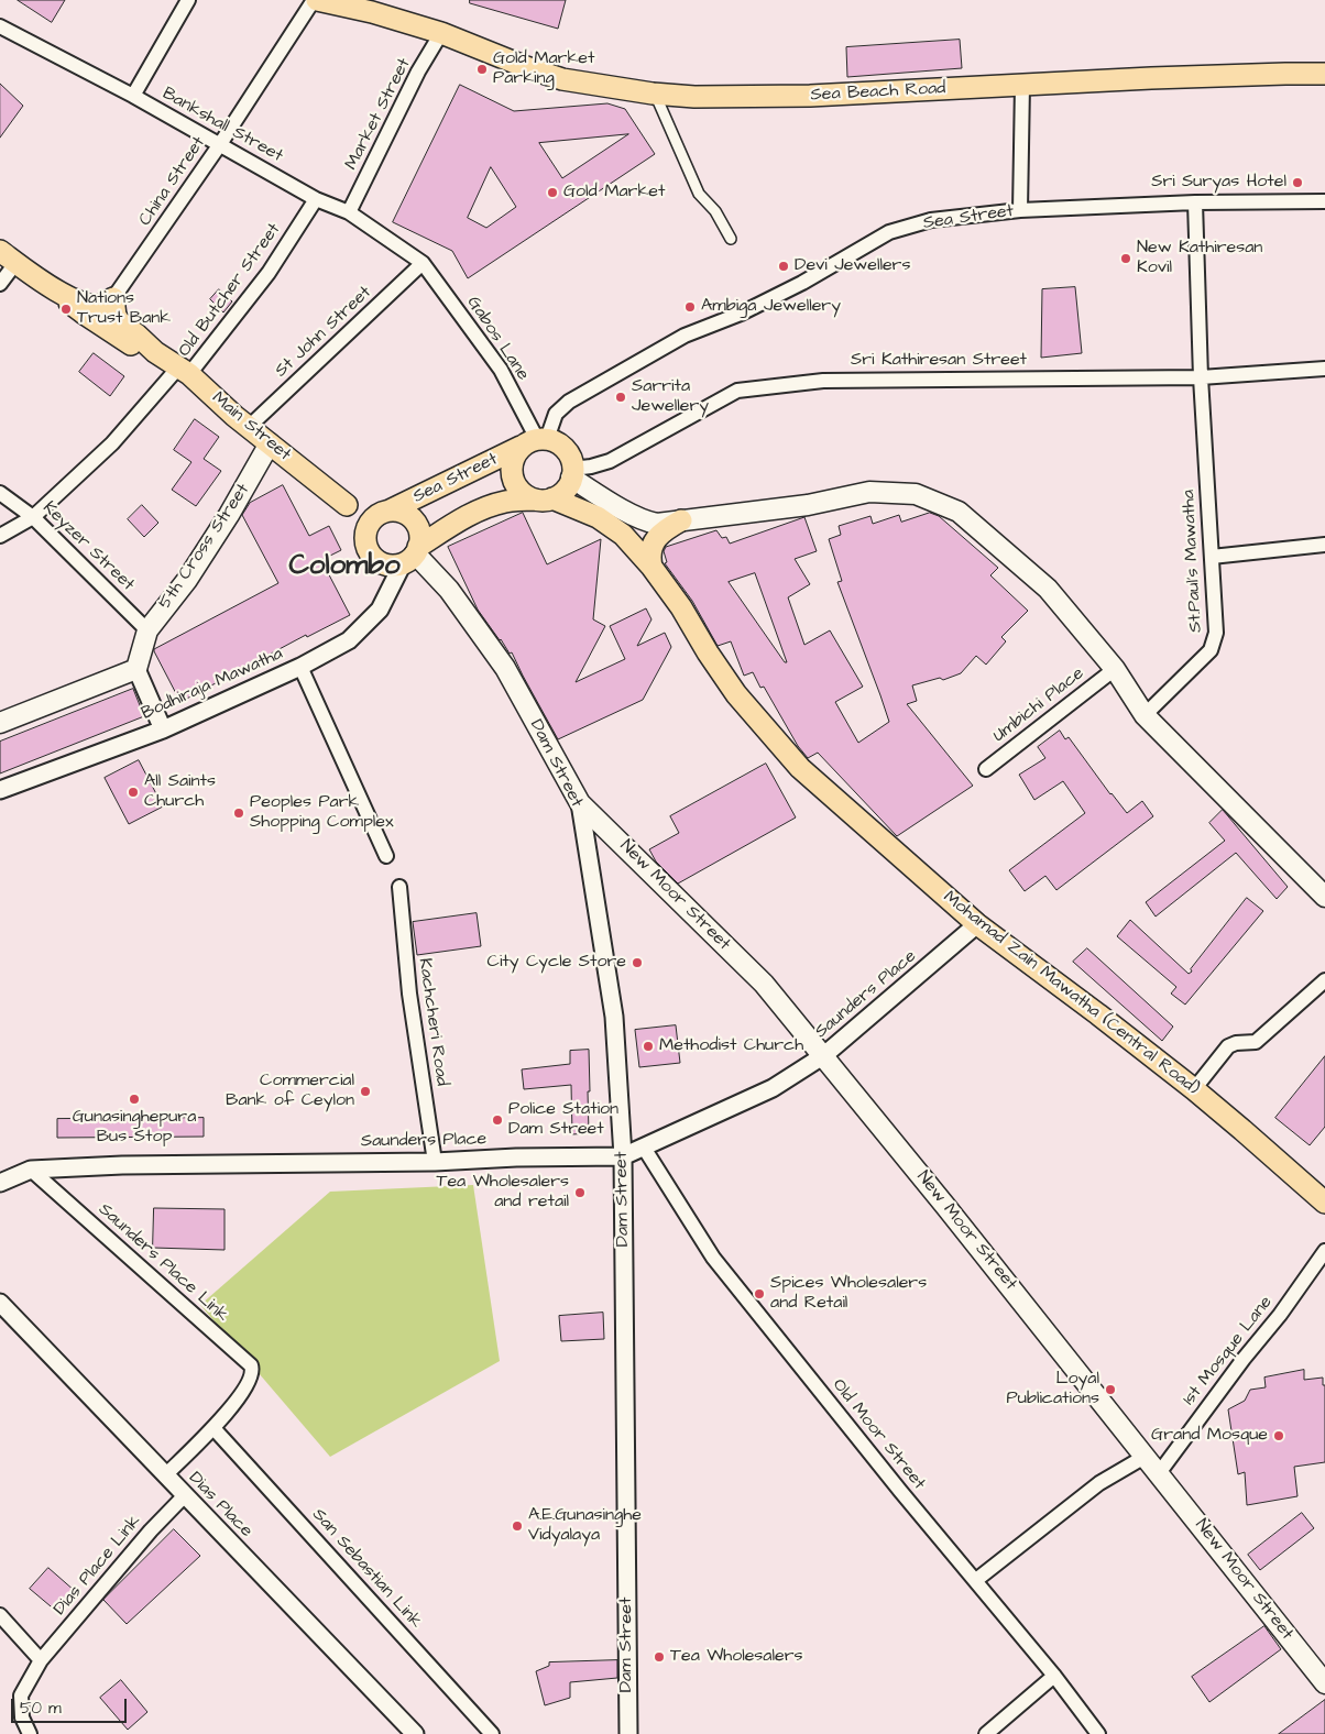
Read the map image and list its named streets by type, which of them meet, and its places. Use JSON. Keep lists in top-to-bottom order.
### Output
{
  "streets": {
    "main road": [
      "Sea Beach Road",
      "Sea Street",
      "Main Street",
      "5th Cross Street",
      "Dam Street",
      "New Moor Street",
      "Mohamad Zain Mawatha (Central Road)"
    ],
    "street": [
      "Market Street",
      "Bankshall Street",
      "China Street",
      "Old Butcher Street",
      "St John Street",
      "Gabos Lane",
      "Sri Kathiresan Street",
      "Keyzer Street",
      "St.Paul's Mawatha",
      "Bodhiraja Mawatha",
      "Umbichi Place",
      "Saunders Place",
      "Kachcheri Road",
      "Saunders Place Link",
      "1st Mosque Lane",
      "Old Moor Street",
      "Dias Place",
      "Dias Place Link",
      "San Sebastian Link"
    ]
  },
  "crossings": [
    ["Sea Beach Road", "Market Street"],
    ["Sea Beach Road", "China Street"],
    ["Market Street", "Bankshall Street"],
    ["Bankshall Street", "China Street"],
    ["Bankshall Street", "Old Butcher Street"],
    ["Bankshall Street", "St John Street"],
    ["Bankshall Street", "Gabos Lane"],
    ["China Street", "Main Street"],
    ["Sea Street", "Gabos Lane"],
    ["Sea Street", "Sri Kathiresan Street"],
    ["Sea Street", "Main Street"],
    ["Sea Street", "St.Paul's Mawatha"],
    ["Sea Street", "Bodhiraja Mawatha"],
    ["Sea Street", "Dam Street"],
    ["Sea Street", "Mohamad Zain Mawatha (Central Road)"],
    ["Old Butcher Street", "Main Street"],
    ["Old Butcher Street", "Keyzer Street"],
    ["St John Street", "Gabos Lane"],
    ["St John Street", "Main Street"],
    ["Gabos Lane", "Sri Kathiresan Street"],
    ["Gabos Lane", "Mohamad Zain Mawatha (Central Road)"],
    ["Sri Kathiresan Street", "St.Paul's Mawatha"],
    ["Sri Kathiresan Street", "Mohamad Zain Mawatha (Central Road)"],
    ["Main Street", "5th Cross Street"],
    ["Main Street", "Bodhiraja Mawatha"],
    ["Main Street", "Dam Street"],
    ["Keyzer Street", "5th Cross Street"],
    ["Bodhiraja Mawatha", "Dam Street"],
    ["Dam Street", "New Moor Street"],
    ["Dam Street", "Saunders Place"],
    ["New Moor Street", "Saunders Place"],
    ["New Moor Street", "1st Mosque Lane"],
    ["Mohamad Zain Mawatha (Central Road)", "Saunders Place"],
    ["Saunders Place", "Kachcheri Road"],
    ["Saunders Place", "Saunders Place Link"],
    ["Saunders Place", "Old Moor Street"],
    ["Saunders Place Link", "San Sebastian Link"],
    ["Dias Place", "Dias Place Link"]
  ],
  "districts": ["Colombo"],
  "places": [
    "Gold Market Parking",
    "Sri Suryas Hotel",
    "Gold Market",
    "New Kathiresan Kovil",
    "Devi Jewellers",
    "Ambiga Jewellery",
    "Nations Trust Bank",
    "Sarrita Jewellery",
    "All Saints Church",
    "Peoples Park Shopping Complex",
    "City Cycle Store",
    "Methodist Church",
    "Commercial Bank of Ceylon",
    "Gunasinghepura Bus Stop",
    "Police Station Dam Street",
    "Tea Wholesalers and retail",
    "Spices Wholesalers and Retail",
    "Loyal Publications",
    "Grand Mosque",
    "A.E.Gunasinghe Vidyalaya",
    "Tea Wholesalers"
  ],
  "scale_bar": "50 m"
}
